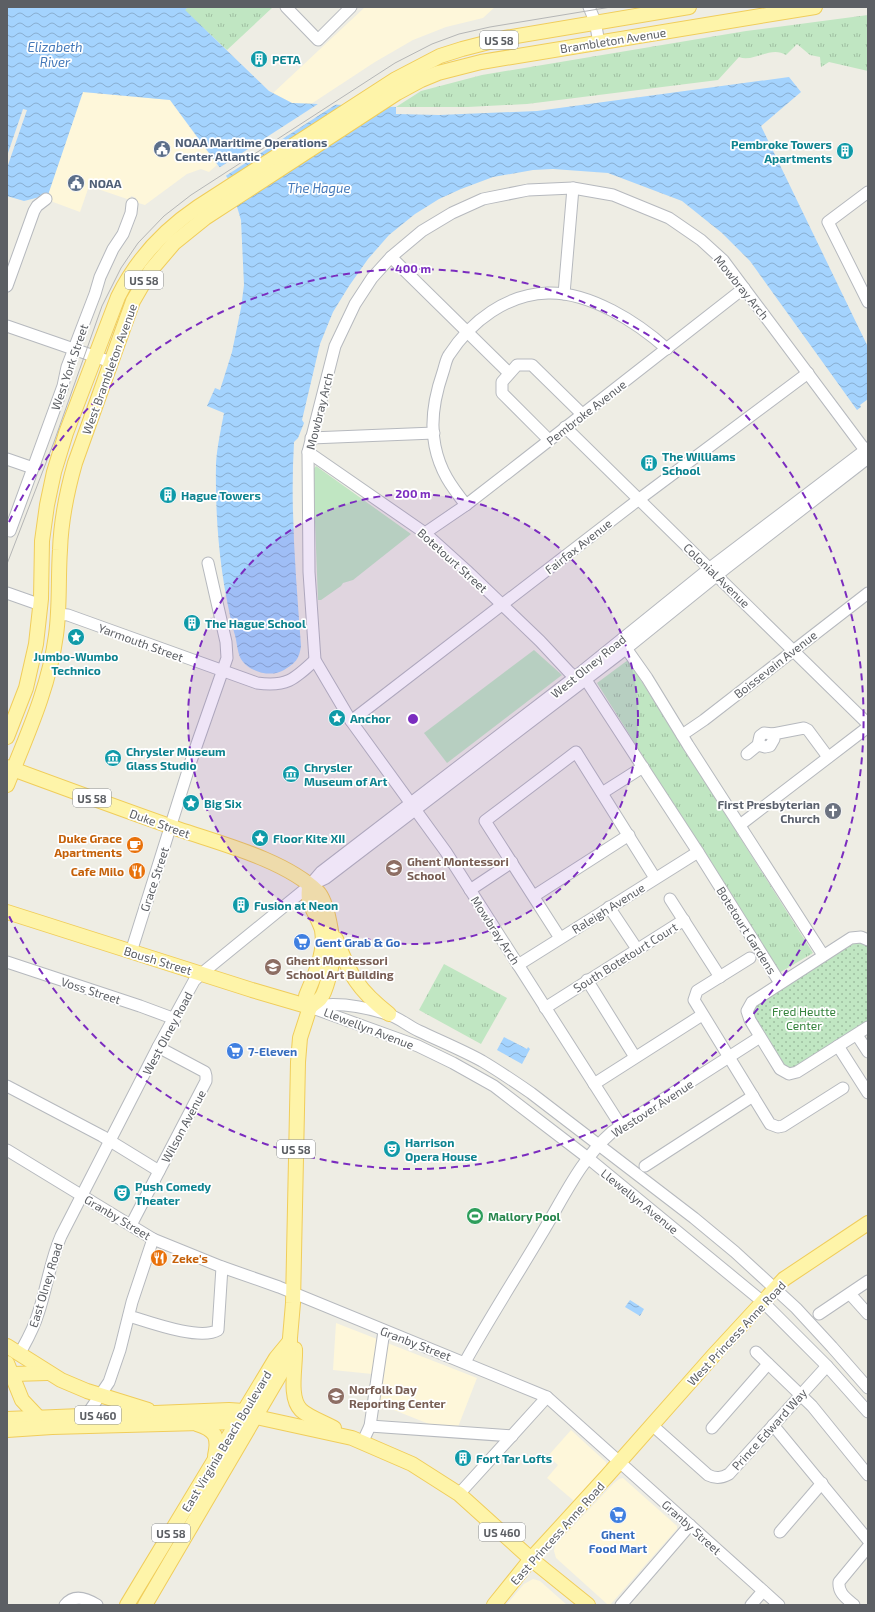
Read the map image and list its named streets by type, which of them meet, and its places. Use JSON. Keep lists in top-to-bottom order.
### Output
{
  "streets": {
    "main road": [
      "US 58",
      "Brambleton Avenue",
      "West Brambleton Avenue",
      "Duke Street",
      "Boush Street",
      "West Princess Anne Road",
      "US 460",
      "East Virginia Beach Boulevard",
      "East Princess Anne Road"
    ],
    "street": [
      "Mowbray Arch",
      "West York Street",
      "Pembroke Avenue",
      "Fairfax Avenue",
      "Botetourt Street",
      "Colonial Avenue",
      "Yarmouth Street",
      "Boissevain Avenue",
      "West Olney Road",
      "Grace Street",
      "Raleigh Avenue",
      "Botetourt Gardens",
      "South Botetourt Court",
      "Voss Street",
      "Llewellyn Avenue",
      "Westover Avenue",
      "Wilson Avenue",
      "Granby Street",
      "East Olney Road",
      "Prince Edward Way"
    ]
  },
  "crossings": [
    ["US 58", "West Olney Road"],
    ["US 58", "Duke Street"],
    ["US 58", "Boush Street"],
    ["US 58", "Llewellyn Avenue"],
    ["US 58", "Granby Street"],
    ["US 58", "East Virginia Beach Boulevard"],
    ["Brambleton Avenue", "West Brambleton Avenue"],
    ["Mowbray Arch", "Pembroke Avenue"],
    ["Mowbray Arch", "Fairfax Avenue"],
    ["Mowbray Arch", "Botetourt Street"],
    ["Mowbray Arch", "Yarmouth Street"],
    ["Mowbray Arch", "West Olney Road"],
    ["Mowbray Arch", "Raleigh Avenue"],
    ["Mowbray Arch", "South Botetourt Court"],
    ["Mowbray Arch", "Westover Avenue"],
    ["West Brambleton Avenue", "Yarmouth Street"],
    ["West Brambleton Avenue", "Duke Street"],
    ["Pembroke Avenue", "Botetourt Street"],
    ["Pembroke Avenue", "Colonial Avenue"],
    ["Fairfax Avenue", "Botetourt Street"],
    ["Fairfax Avenue", "Colonial Avenue"],
    ["Botetourt Street", "West Olney Road"],
    ["Botetourt Street", "Botetourt Gardens"],
    ["Colonial Avenue", "Boissevain Avenue"],
    ["Colonial Avenue", "West Olney Road"],
    ["Yarmouth Street", "Grace Street"],
    ["West Olney Road", "Duke Street"],
    ["West Olney Road", "Botetourt Gardens"],
    ["West Olney Road", "Boush Street"],
    ["West Olney Road", "Voss Street"],
    ["West Olney Road", "Wilson Avenue"],
    ["West Olney Road", "Granby Street"],
    ["West Olney Road", "East Olney Road"],
    ["Duke Street", "Grace Street"],
    ["Grace Street", "Boush Street"],
    ["Raleigh Avenue", "Botetourt Gardens"],
    ["Botetourt Gardens", "Westover Avenue"],
    ["Boush Street", "Llewellyn Avenue"],
    ["Llewellyn Avenue", "Westover Avenue"],
    ["Llewellyn Avenue", "West Princess Anne Road"],
    ["Llewellyn Avenue", "Prince Edward Way"],
    ["Westover Avenue", "Granby Street"],
    ["Wilson Avenue", "Granby Street"],
    ["Granby Street", "East Olney Road"],
    ["Granby Street", "West Princess Anne Road"],
    ["Granby Street", "East Virginia Beach Boulevard"],
    ["Granby Street", "East Princess Anne Road"],
    ["West Princess Anne Road", "Prince Edward Way"],
    ["West Princess Anne Road", "East Princess Anne Road"],
    ["US 460", "East Virginia Beach Boulevard"],
    ["US 460", "East Princess Anne Road"]
  ],
  "water": ["Elizabeth River", "The Hague"],
  "parks": ["Fred Heutte Center"],
  "places": {
    "building": [
      "PETA",
      "Pembroke Towers Apartments",
      "The Williams School",
      "Hague Towers",
      "The Hague School",
      "Fusion at Neon",
      "Fort Tar Lofts"
    ],
    "public building": ["NOAA Maritime Operations Center Atlantic", "NOAA"],
    "place": [
      "Jumbo-Wumbo Technico",
      "Anchor",
      "Big Six",
      "Floor Kite XII"
    ],
    "museum": ["Chrysler Museum Glass Studio", "Chrysler Museum of Art"],
    "church": ["First Presbyterian Church"],
    "cafe": ["Duke Grace Apartments"],
    "school or university": ["Ghent Montessori School", "Ghent Montessori School Art Building", "Norfolk Day Reporting Center"],
    "restaurant": ["Cafe Milo", "Zeke's"],
    "supermarket": ["Gent Grab & Go", "7-Eleven", "Ghent Food Mart"],
    "theatre": ["Harrison Opera House", "Push Comedy Theater"],
    "sports": ["Mallory Pool"]
  },
  "rings": ["400 m", "200 m"]
}
